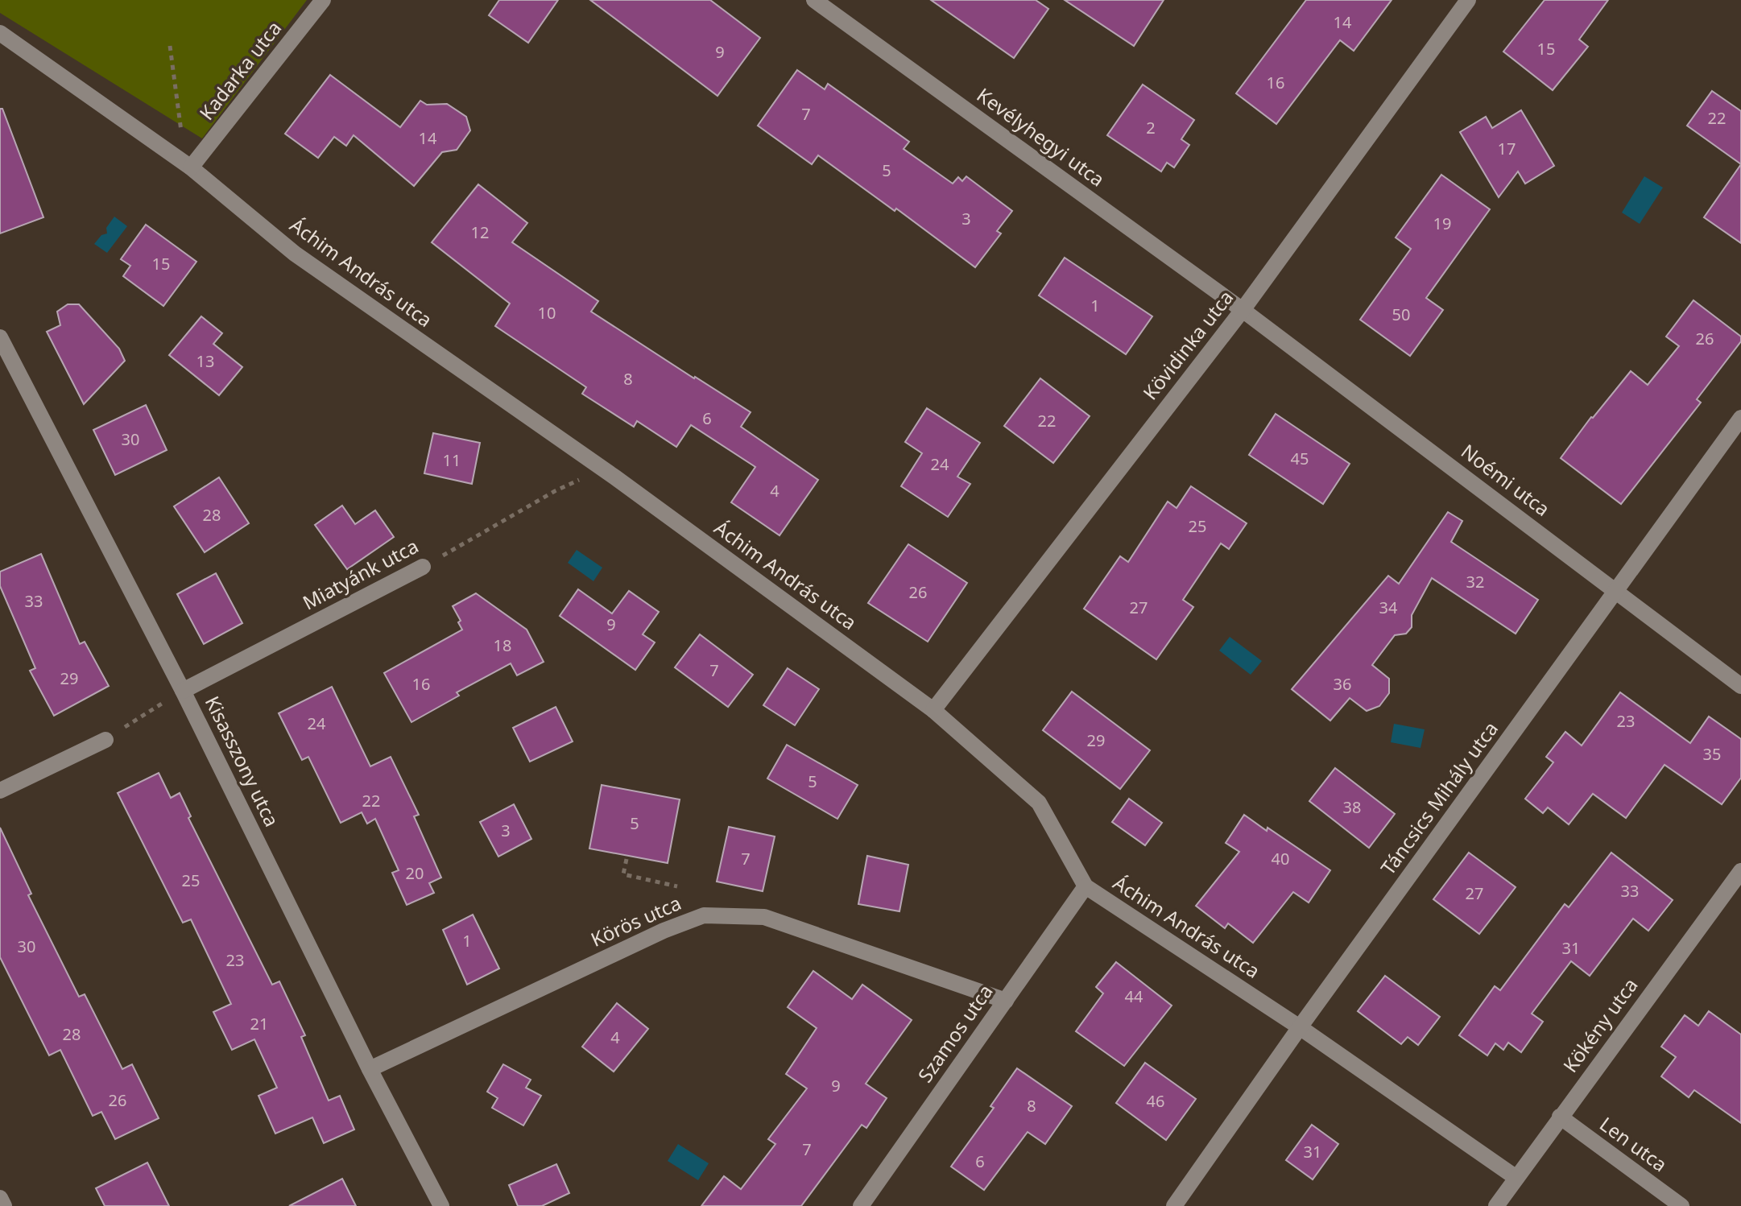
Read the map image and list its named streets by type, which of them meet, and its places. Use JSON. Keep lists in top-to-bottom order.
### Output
{
  "streets": {
    "street": [
      "Kadarka utca",
      "Kevélyhegyi utca",
      "Áchim András utca",
      "Kövidinka utca",
      "Noémi utca",
      "Miatyánk utca",
      "Kisasszony utca",
      "Táncsics Mihály utca",
      "Körös utca",
      "Kökény utca",
      "Szamos utca",
      "Len utca"
    ]
  },
  "crossings": [
    ["Kadarka utca", "Áchim András utca"],
    ["Kevélyhegyi utca", "Kövidinka utca"],
    ["Kevélyhegyi utca", "Noémi utca"],
    ["Áchim András utca", "Kövidinka utca"],
    ["Áchim András utca", "Táncsics Mihály utca"],
    ["Áchim András utca", "Kökény utca"],
    ["Áchim András utca", "Szamos utca"],
    ["Kövidinka utca", "Noémi utca"],
    ["Noémi utca", "Táncsics Mihály utca"],
    ["Miatyánk utca", "Kisasszony utca"],
    ["Kisasszony utca", "Körös utca"],
    ["Körös utca", "Szamos utca"],
    ["Kökény utca", "Len utca"]
  ],
  "house_numbers": [
    "14",
    "15",
    "9",
    "16",
    "7",
    "22",
    "2",
    "14",
    "17",
    "5",
    "3",
    "19",
    "12",
    "15",
    "1",
    "10",
    "50",
    "26",
    "13",
    "8",
    "6",
    "22",
    "30",
    "45",
    "11",
    "24",
    "4",
    "28",
    "25",
    "32",
    "26",
    "33",
    "27",
    "34",
    "9",
    "18",
    "7",
    "29",
    "16",
    "36",
    "23",
    "24",
    "29",
    "35",
    "5",
    "22",
    "38",
    "5",
    "3",
    "7",
    "40",
    "20",
    "25",
    "33",
    "27",
    "1",
    "30",
    "31",
    "23",
    "44",
    "21",
    "28",
    "4",
    "9",
    "26",
    "46",
    "8",
    "7",
    "31",
    "6"
  ]
}
